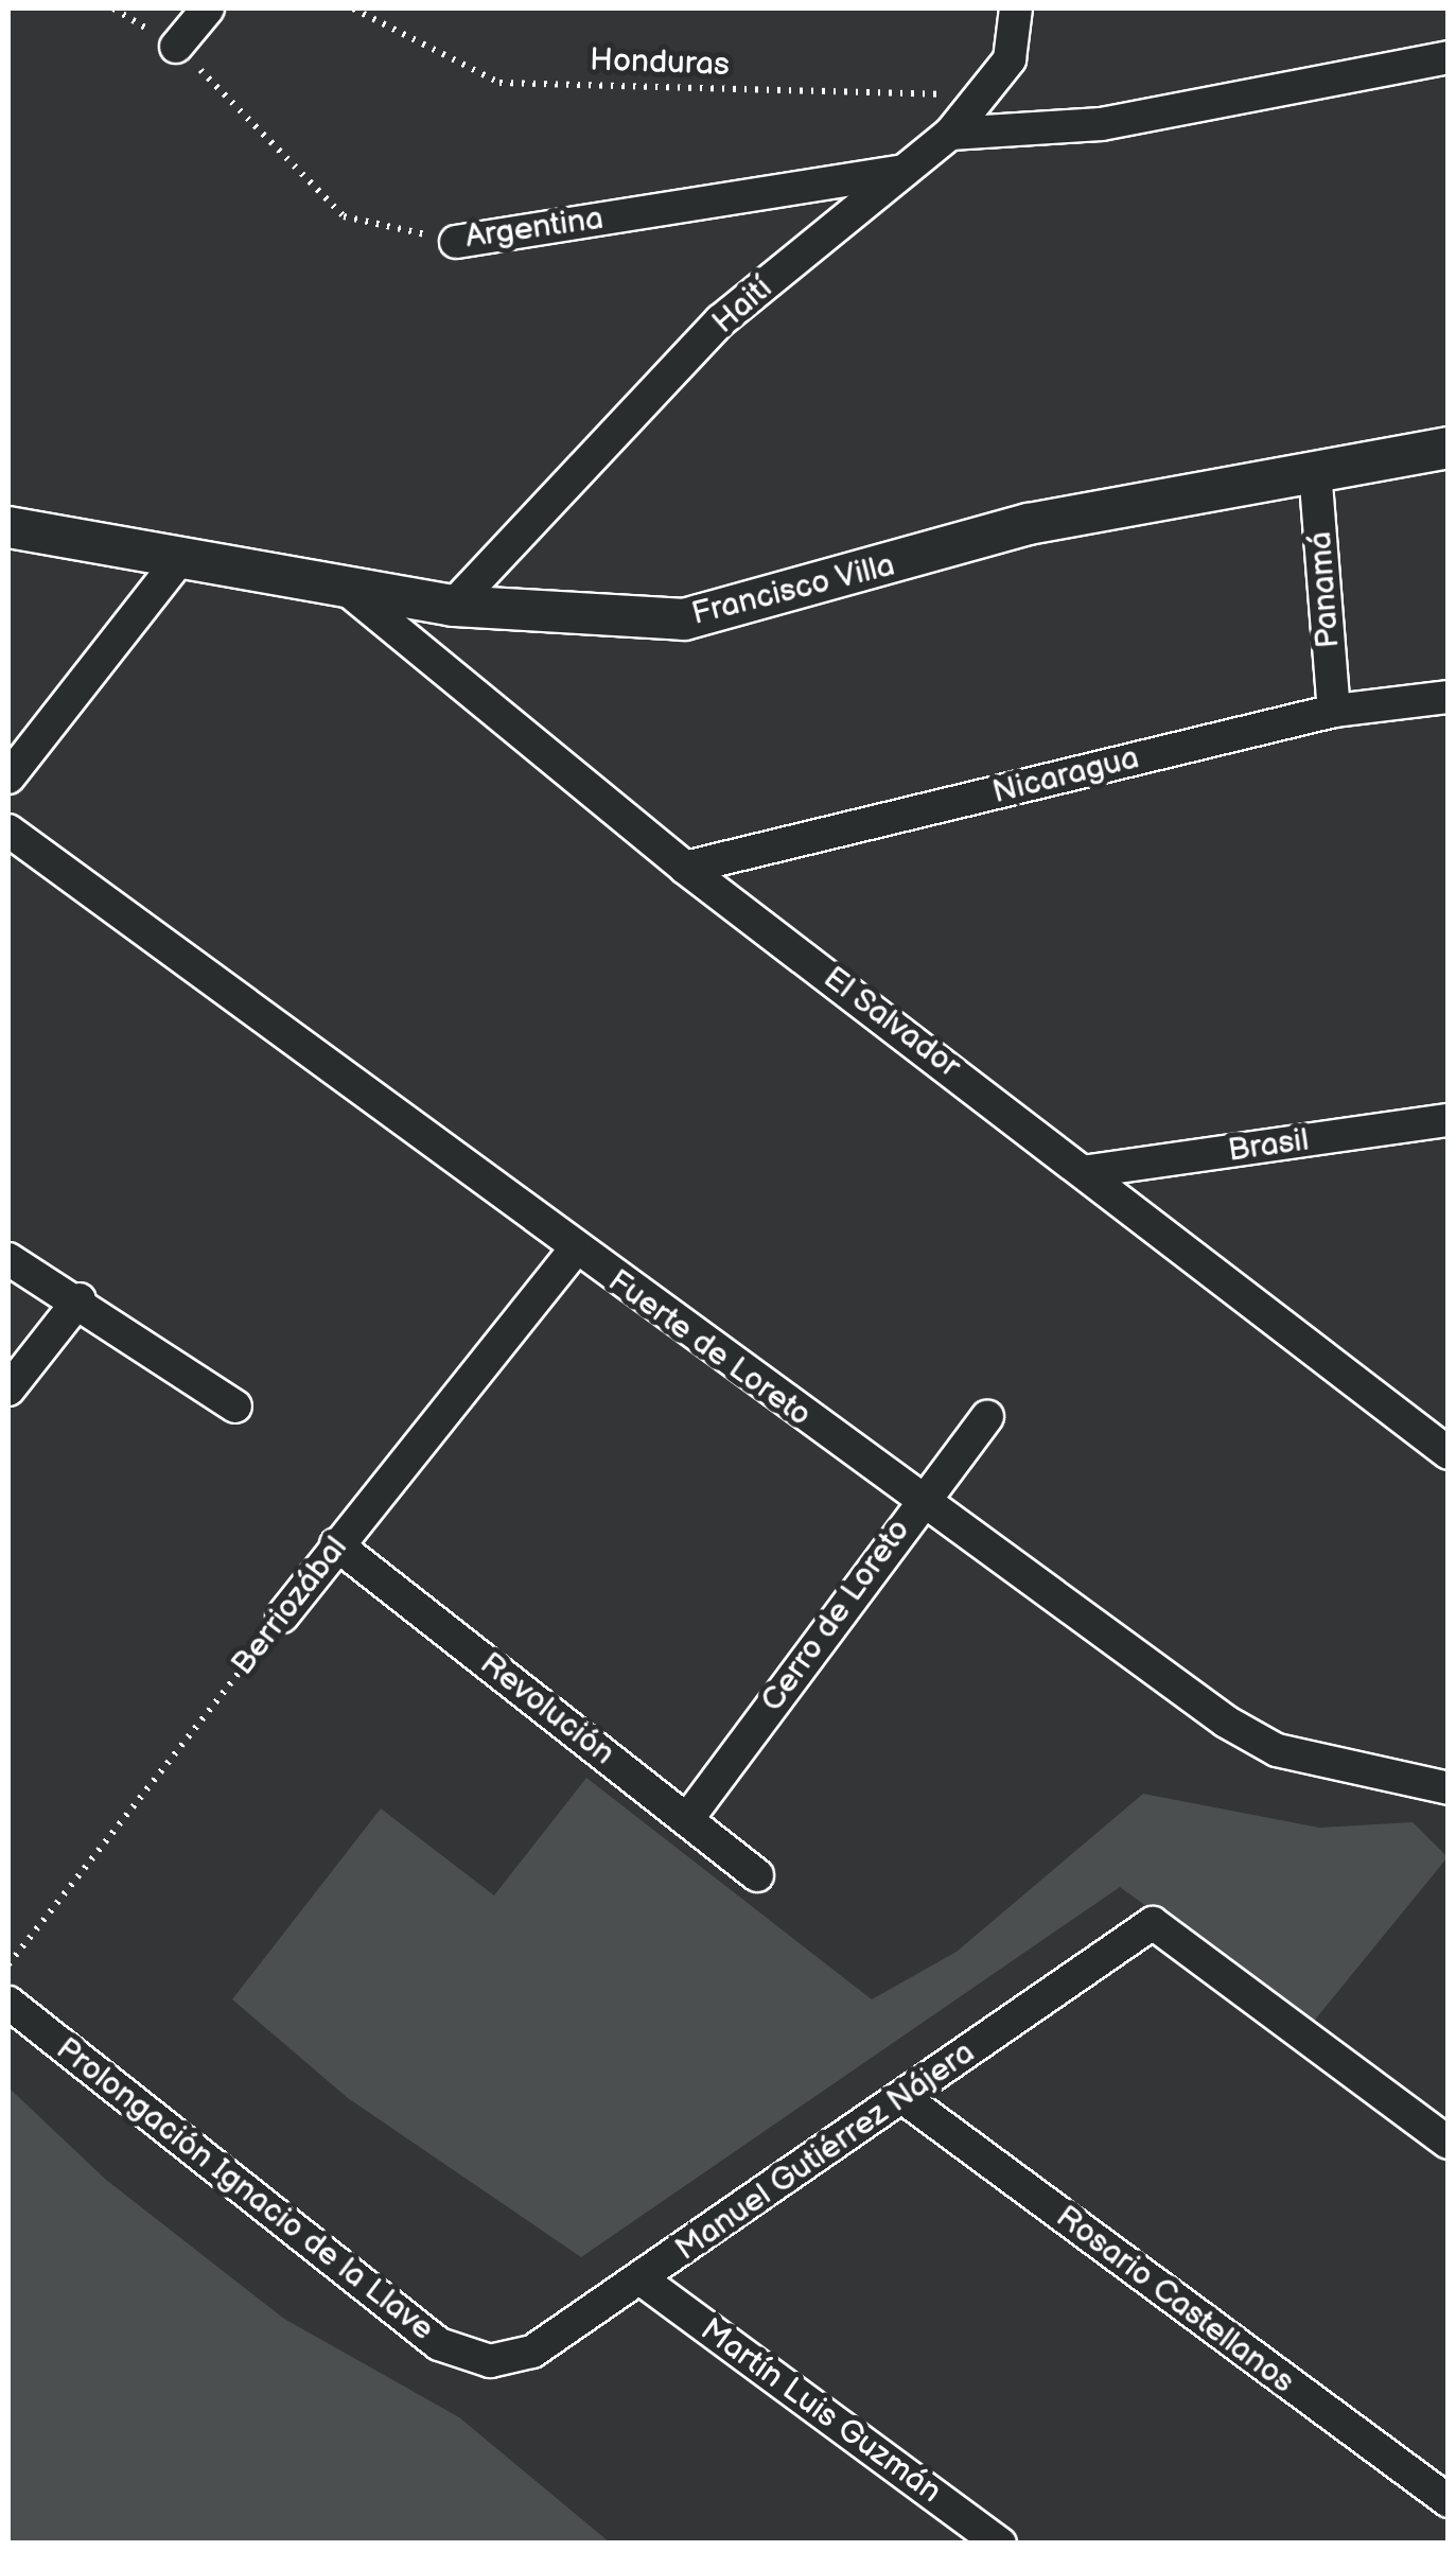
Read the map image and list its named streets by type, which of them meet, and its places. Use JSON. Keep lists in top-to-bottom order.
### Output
{
  "streets": {
    "street": [
      "Argentina",
      "Haití",
      "Francisco Villa",
      "Panamá",
      "Nicaragua",
      "El Salvador",
      "Brasil",
      "Fuerte de Loreto",
      "Berriozábal",
      "Cerro de Loreto",
      "Revolución",
      "Manuel Gutiérrez Nájera",
      "Prolongación Ignacio de la Llave",
      "Rosario Castellanos",
      "Martín Luis Guzmán"
    ],
    "path": ["Honduras"]
  },
  "crossings": [
    ["Honduras", "Haití"],
    ["Argentina", "Haití"],
    ["Haití", "Francisco Villa"],
    ["Francisco Villa", "Panamá"],
    ["Francisco Villa", "El Salvador"],
    ["Panamá", "Nicaragua"],
    ["Nicaragua", "El Salvador"],
    ["El Salvador", "Brasil"],
    ["Fuerte de Loreto", "Berriozábal"],
    ["Fuerte de Loreto", "Cerro de Loreto"],
    ["Berriozábal", "Revolución"],
    ["Cerro de Loreto", "Revolución"],
    ["Manuel Gutiérrez Nájera", "Prolongación Ignacio de la Llave"],
    ["Manuel Gutiérrez Nájera", "Rosario Castellanos"],
    ["Manuel Gutiérrez Nájera", "Martín Luis Guzmán"]
  ]
}
